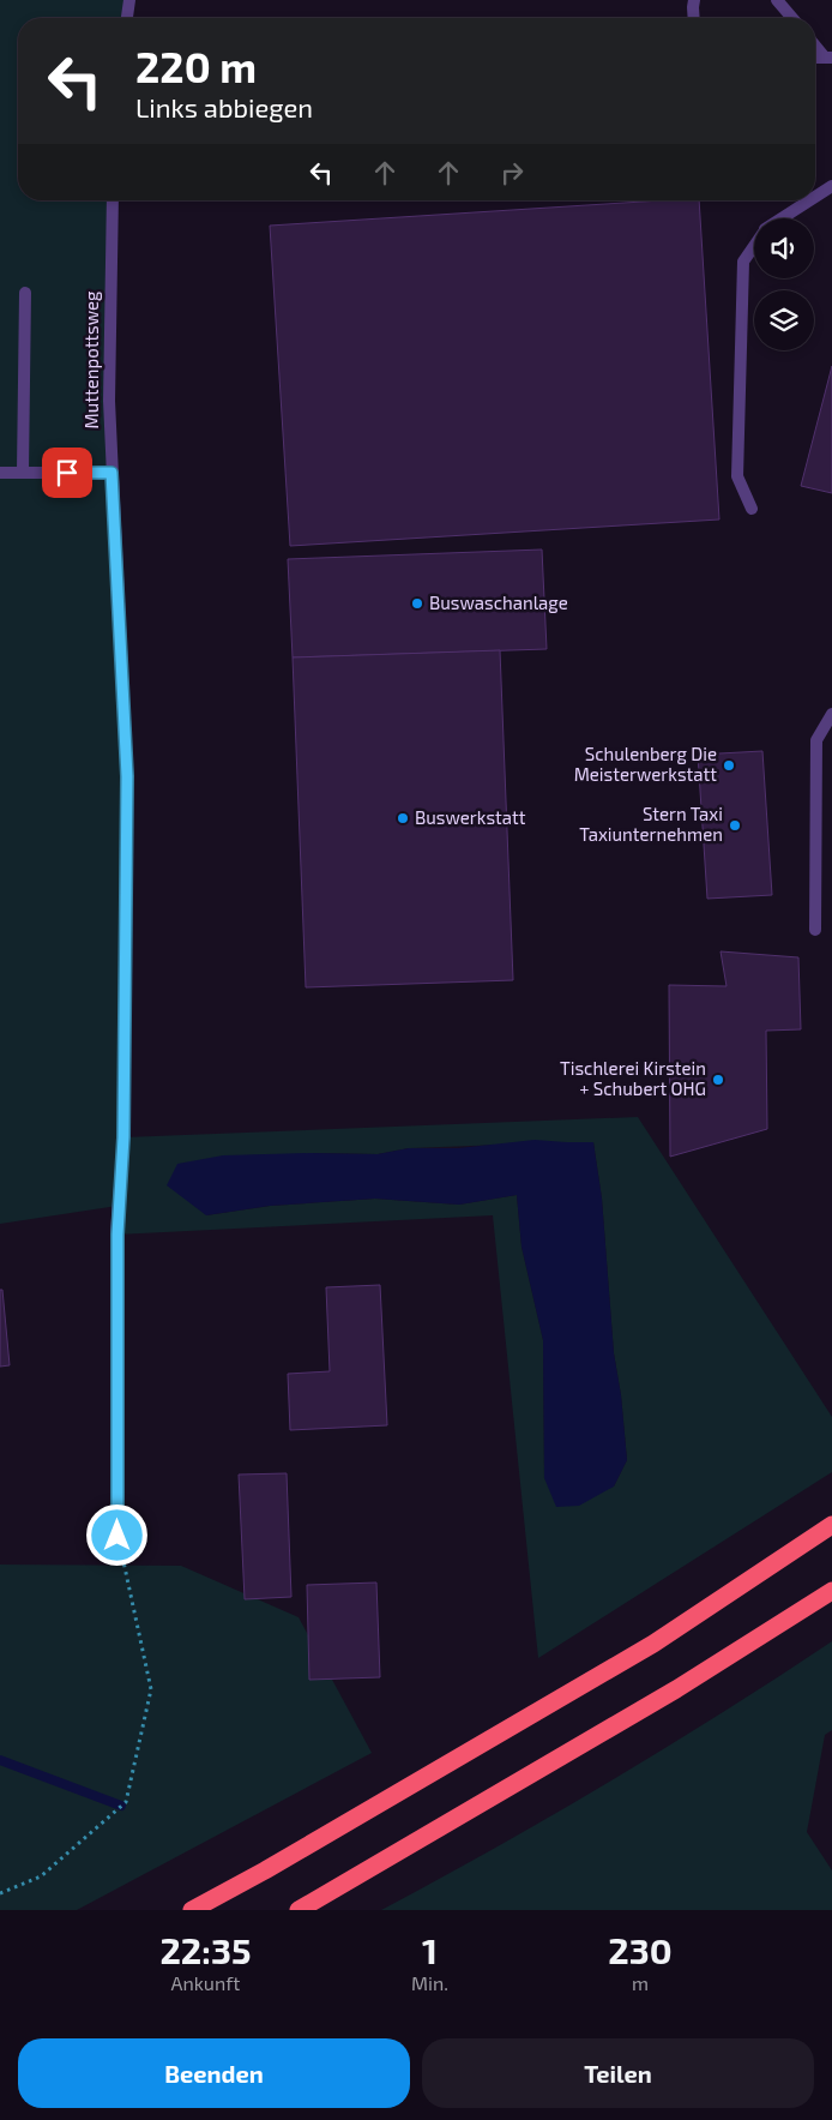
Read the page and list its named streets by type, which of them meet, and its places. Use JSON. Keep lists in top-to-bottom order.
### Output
{
  "streets": {
    "street": ["Muttenpottsweg"]
  },
  "places": [
    "Buswaschanlage",
    "Schulenberg Die Meisterwerkstatt",
    "Buswerkstatt",
    "Stern Taxi Taxiunternehmen",
    "Tischlerei Kirstein + Schubert OHG"
  ],
  "page": {
    "turn": ["220 m", "Links abbiegen"],
    "eta": [
      "22:35",
      "Ankunft",
      "1",
      "Min.",
      "230",
      "m"
    ],
    "buttons": ["Beenden", "Teilen"]
  }
}
